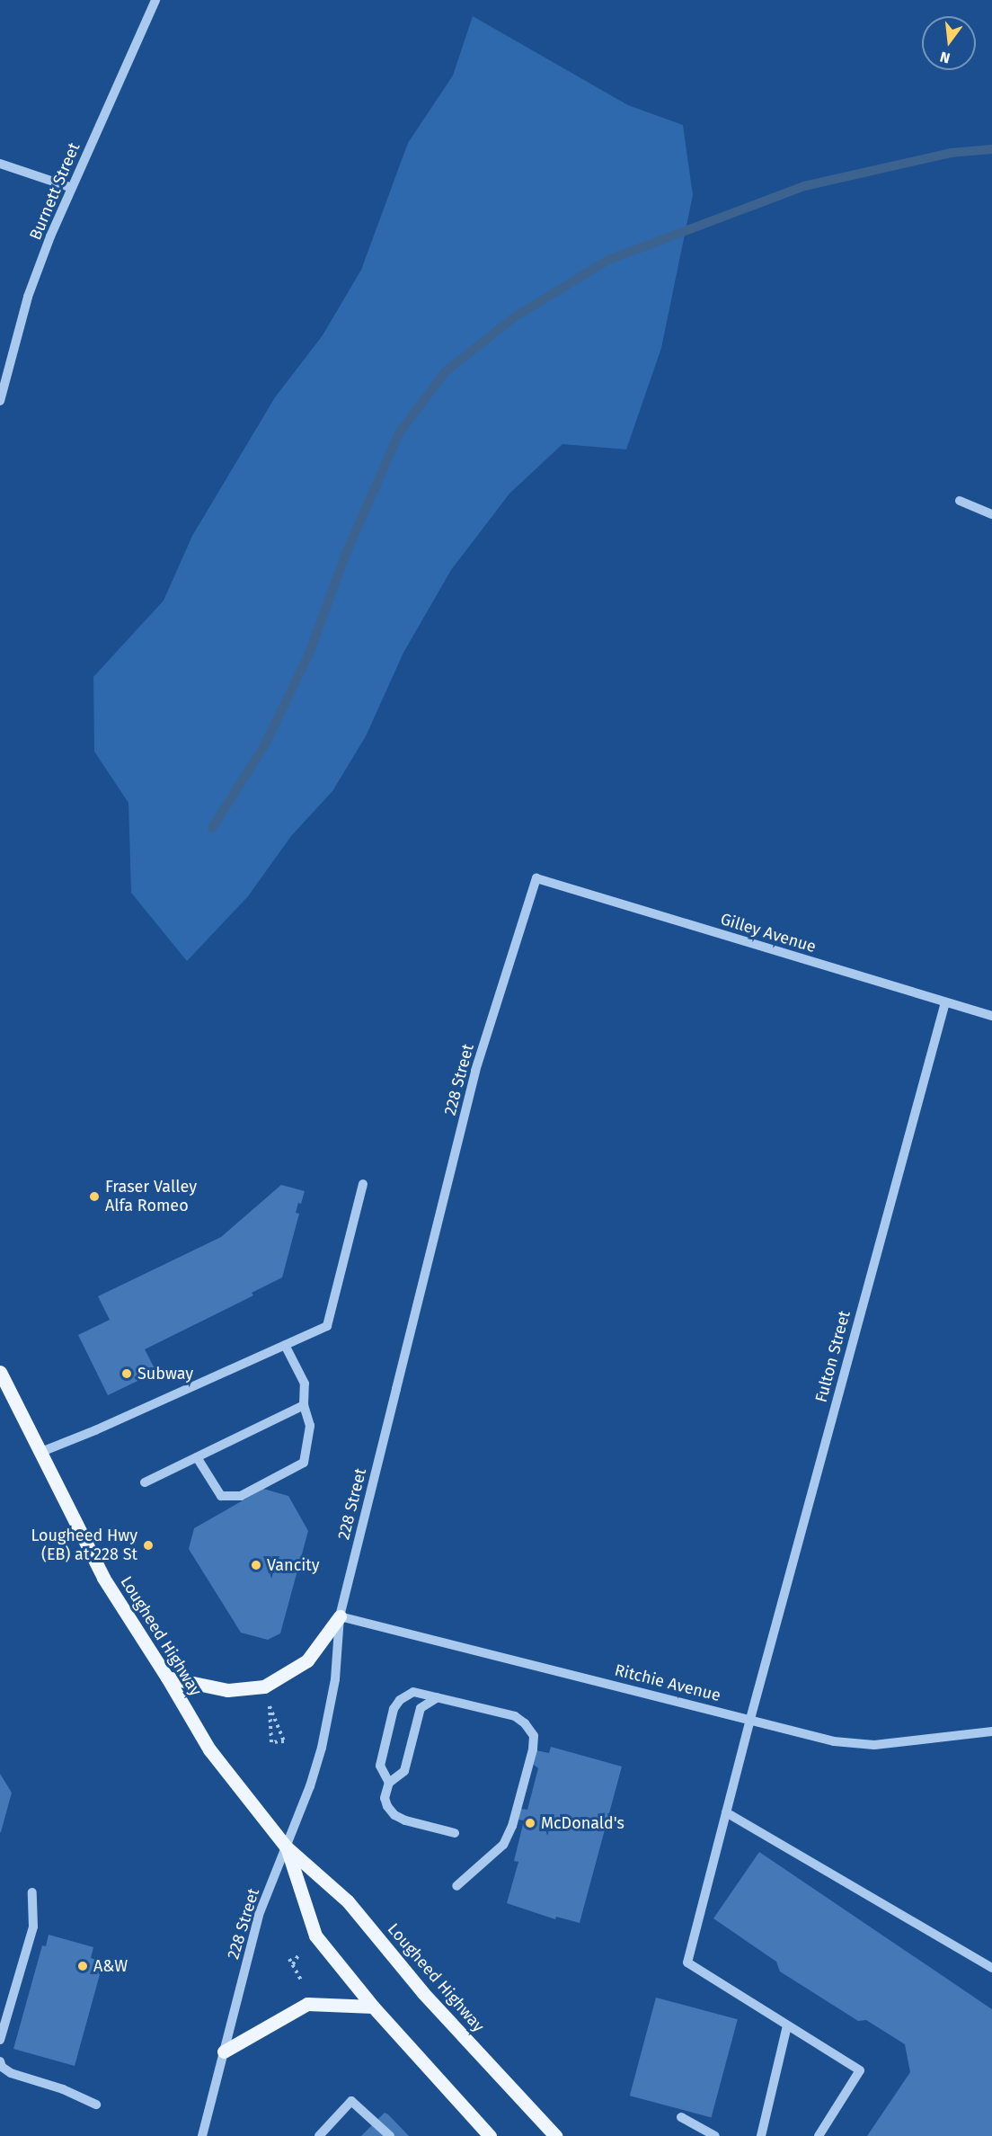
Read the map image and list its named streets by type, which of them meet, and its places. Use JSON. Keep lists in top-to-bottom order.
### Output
{
  "streets": {
    "main road": ["Lougheed Highway"],
    "street": [
      "Burnett Street",
      "Gilley Avenue",
      "228 Street",
      "Fulton Street",
      "Ritchie Avenue"
    ]
  },
  "crossings": [
    ["Gilley Avenue", "228 Street"],
    ["Gilley Avenue", "Fulton Street"],
    ["228 Street", "Lougheed Highway"],
    ["228 Street", "Ritchie Avenue"],
    ["Fulton Street", "Ritchie Avenue"]
  ],
  "places": [
    "Fraser Valley Alfa Romeo",
    "Subway",
    "Lougheed Hwy (EB) at 228 St",
    "Vancity",
    "McDonald's",
    "A&W"
  ],
  "north": "bottom"
}
